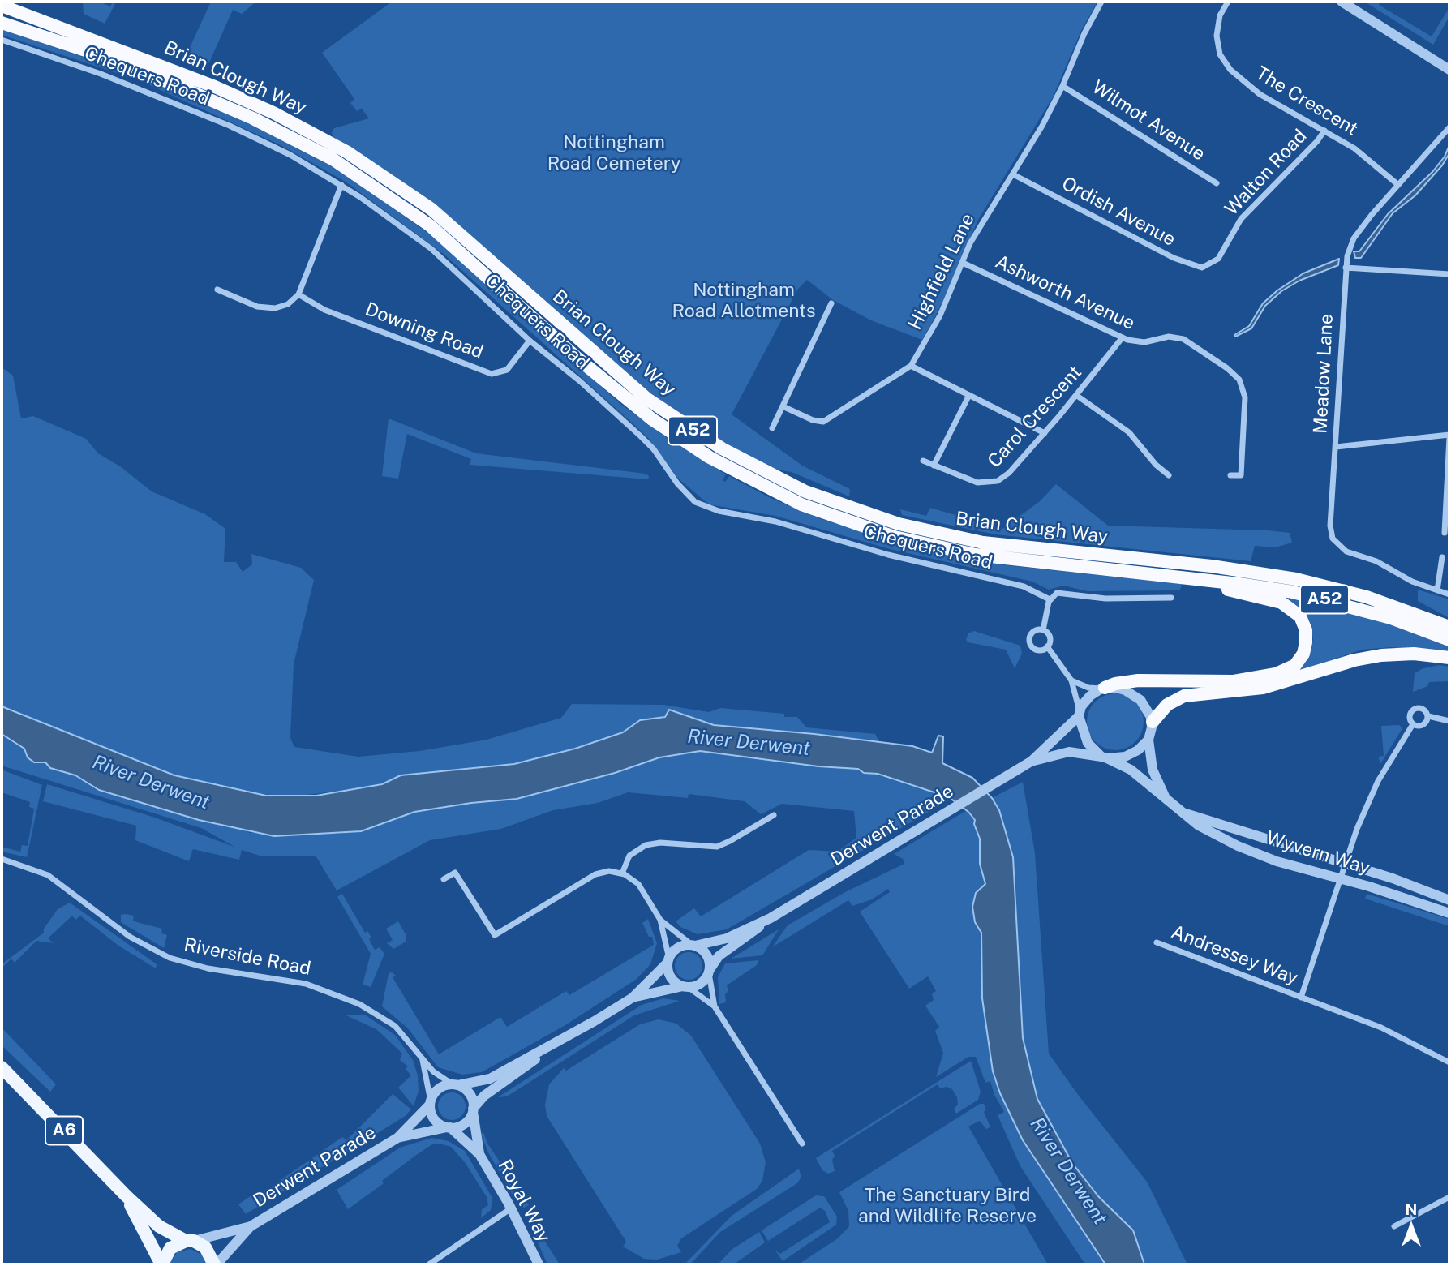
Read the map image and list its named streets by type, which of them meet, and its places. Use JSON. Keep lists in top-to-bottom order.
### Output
{
  "streets": {
    "highway": ["Brian Clough Way", "A52"],
    "main road": ["A6"],
    "street": [
      "Chequers Road",
      "The Crescent",
      "Wilmot Avenue",
      "Walton Road",
      "Ordish Avenue",
      "Highfield Lane",
      "Ashworth Avenue",
      "Downing Road",
      "Meadow Lane",
      "Carol Crescent",
      "Derwent Parade",
      "Wyvern Way",
      "Andressey Way",
      "Riverside Road",
      "Royal Way"
    ]
  },
  "crossings": [
    ["Chequers Road", "Downing Road"],
    ["The Crescent", "Walton Road"],
    ["The Crescent", "Meadow Lane"],
    ["Wilmot Avenue", "Highfield Lane"],
    ["Walton Road", "Ordish Avenue"],
    ["Ordish Avenue", "Highfield Lane"],
    ["Highfield Lane", "Ashworth Avenue"],
    ["Ashworth Avenue", "Carol Crescent"],
    ["Derwent Parade", "Wyvern Way"],
    ["Derwent Parade", "Riverside Road"],
    ["Derwent Parade", "A6"],
    ["Derwent Parade", "Royal Way"],
    ["Wyvern Way", "Andressey Way"],
    ["Riverside Road", "Royal Way"]
  ],
  "water": ["River Derwent"],
  "parks": ["Nottingham Road Cemetery", "Nottingham Road Allotments", "The Sanctuary Bird and Wildlife Reserve"],
  "north": "top"
}
